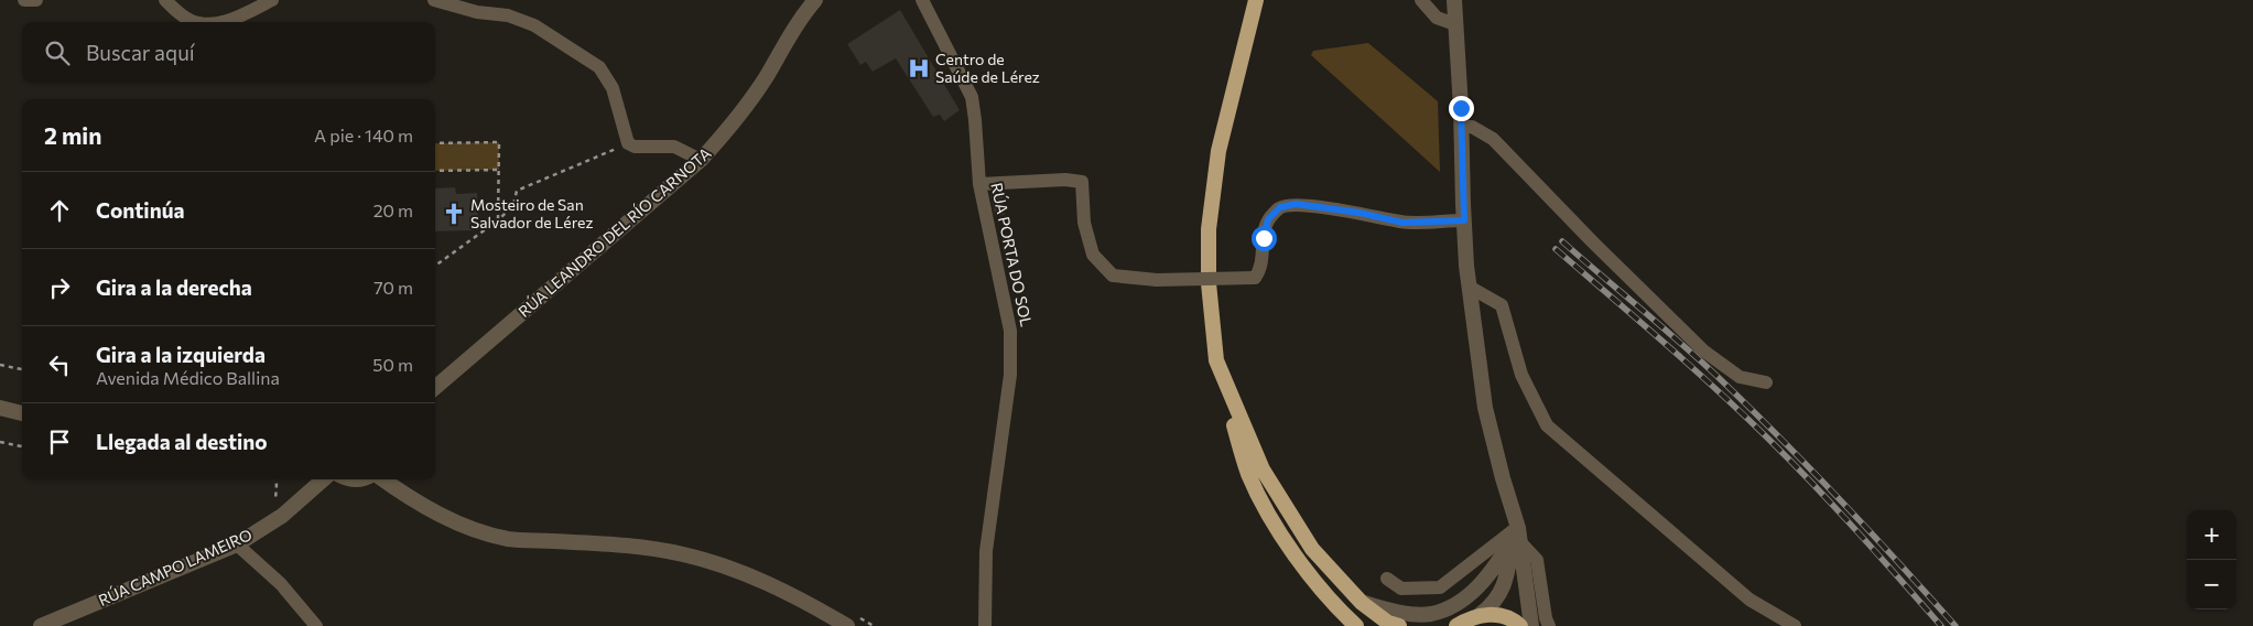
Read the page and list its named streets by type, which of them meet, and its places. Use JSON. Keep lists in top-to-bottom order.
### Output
{
  "streets": {
    "street": ["RÚA LEANDRO DEL RÍO CARNOTA", "RÚA PORTA DO SOL", "RÚA CAMPO LAMEIRO"]
  },
  "places": {
    "hospital": ["Centro de Saúde de Lérez"],
    "church": ["Mosteiro de San Salvador de Lérez"]
  },
  "page": {
    "search": "Buscar aquí",
    "heading": ["2 min", "A pie · 140 m"],
    "list": [
      ["Continúa", "20 m"],
      ["Gira a la derecha", "70 m"],
      ["Gira a la izquierda", "Avenida Médico Ballina", "50 m"],
      "Llegada al destino"
    ],
    "map_buttons": ["+", "−"]
  }
}
